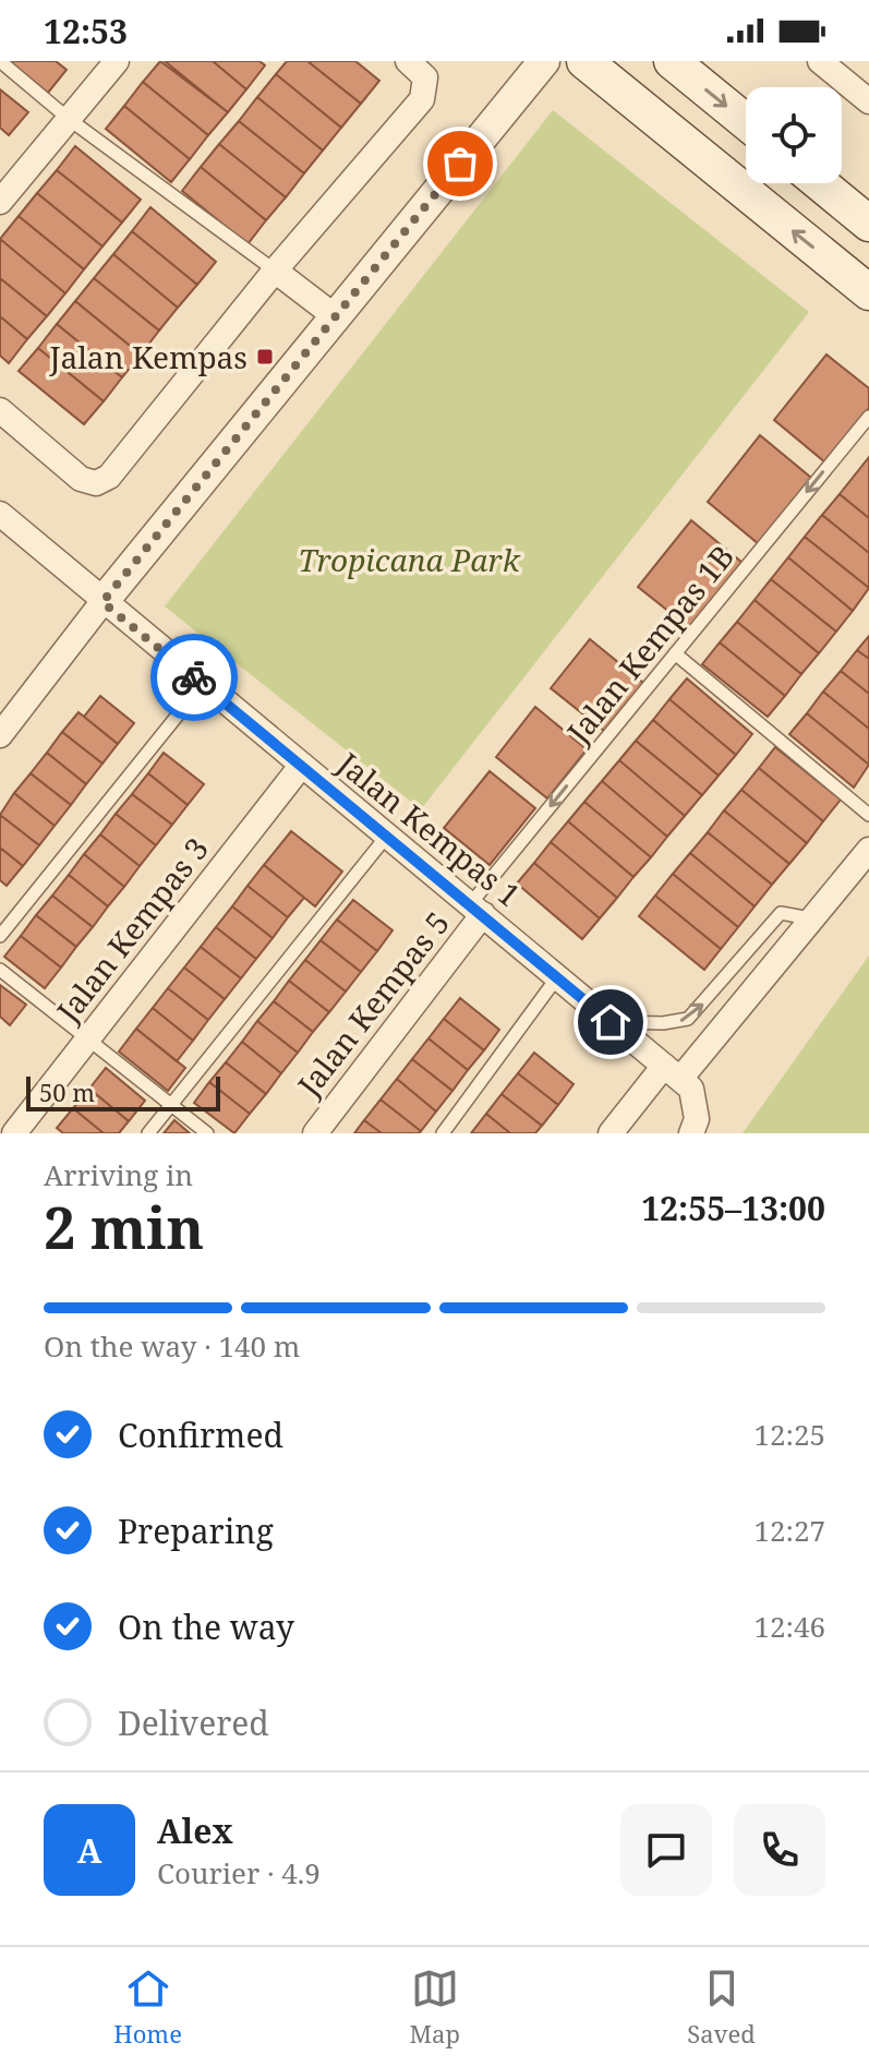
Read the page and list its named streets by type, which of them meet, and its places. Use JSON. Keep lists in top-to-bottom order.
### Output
{
  "streets": {
    "street": ["Jalan Kempas 1", "Jalan Kempas 3", "Jalan Kempas 5"],
    "lane": ["Jalan Kempas 1B"]
  },
  "crossings": [
    ["Jalan Kempas 1B", "Jalan Kempas 1"],
    ["Jalan Kempas 1B", "Jalan Kempas 5"],
    ["Jalan Kempas 1", "Jalan Kempas 3"],
    ["Jalan Kempas 1", "Jalan Kempas 5"]
  ],
  "one_way": ["Jalan Kempas 1B"],
  "parks": ["Tropicana Park"],
  "places": {
    "transit": ["Jalan Kempas"]
  },
  "scale_bar": "50 m",
  "page": {
    "status": "12:53",
    "scale": "50 m",
    "heading": ["2 min", "Arriving in", "12:55–13:00"],
    "panel": ["Alex", "Courier · 4.9"],
    "bar": "On the way · 140 m",
    "list": [
      ["Confirmed", "12:25"],
      ["Preparing", "12:27"],
      ["On the way", "12:46"],
      "Delivered"
    ],
    "round": "A",
    "tabs": ["Home", "Map", "Saved"]
  }
}
